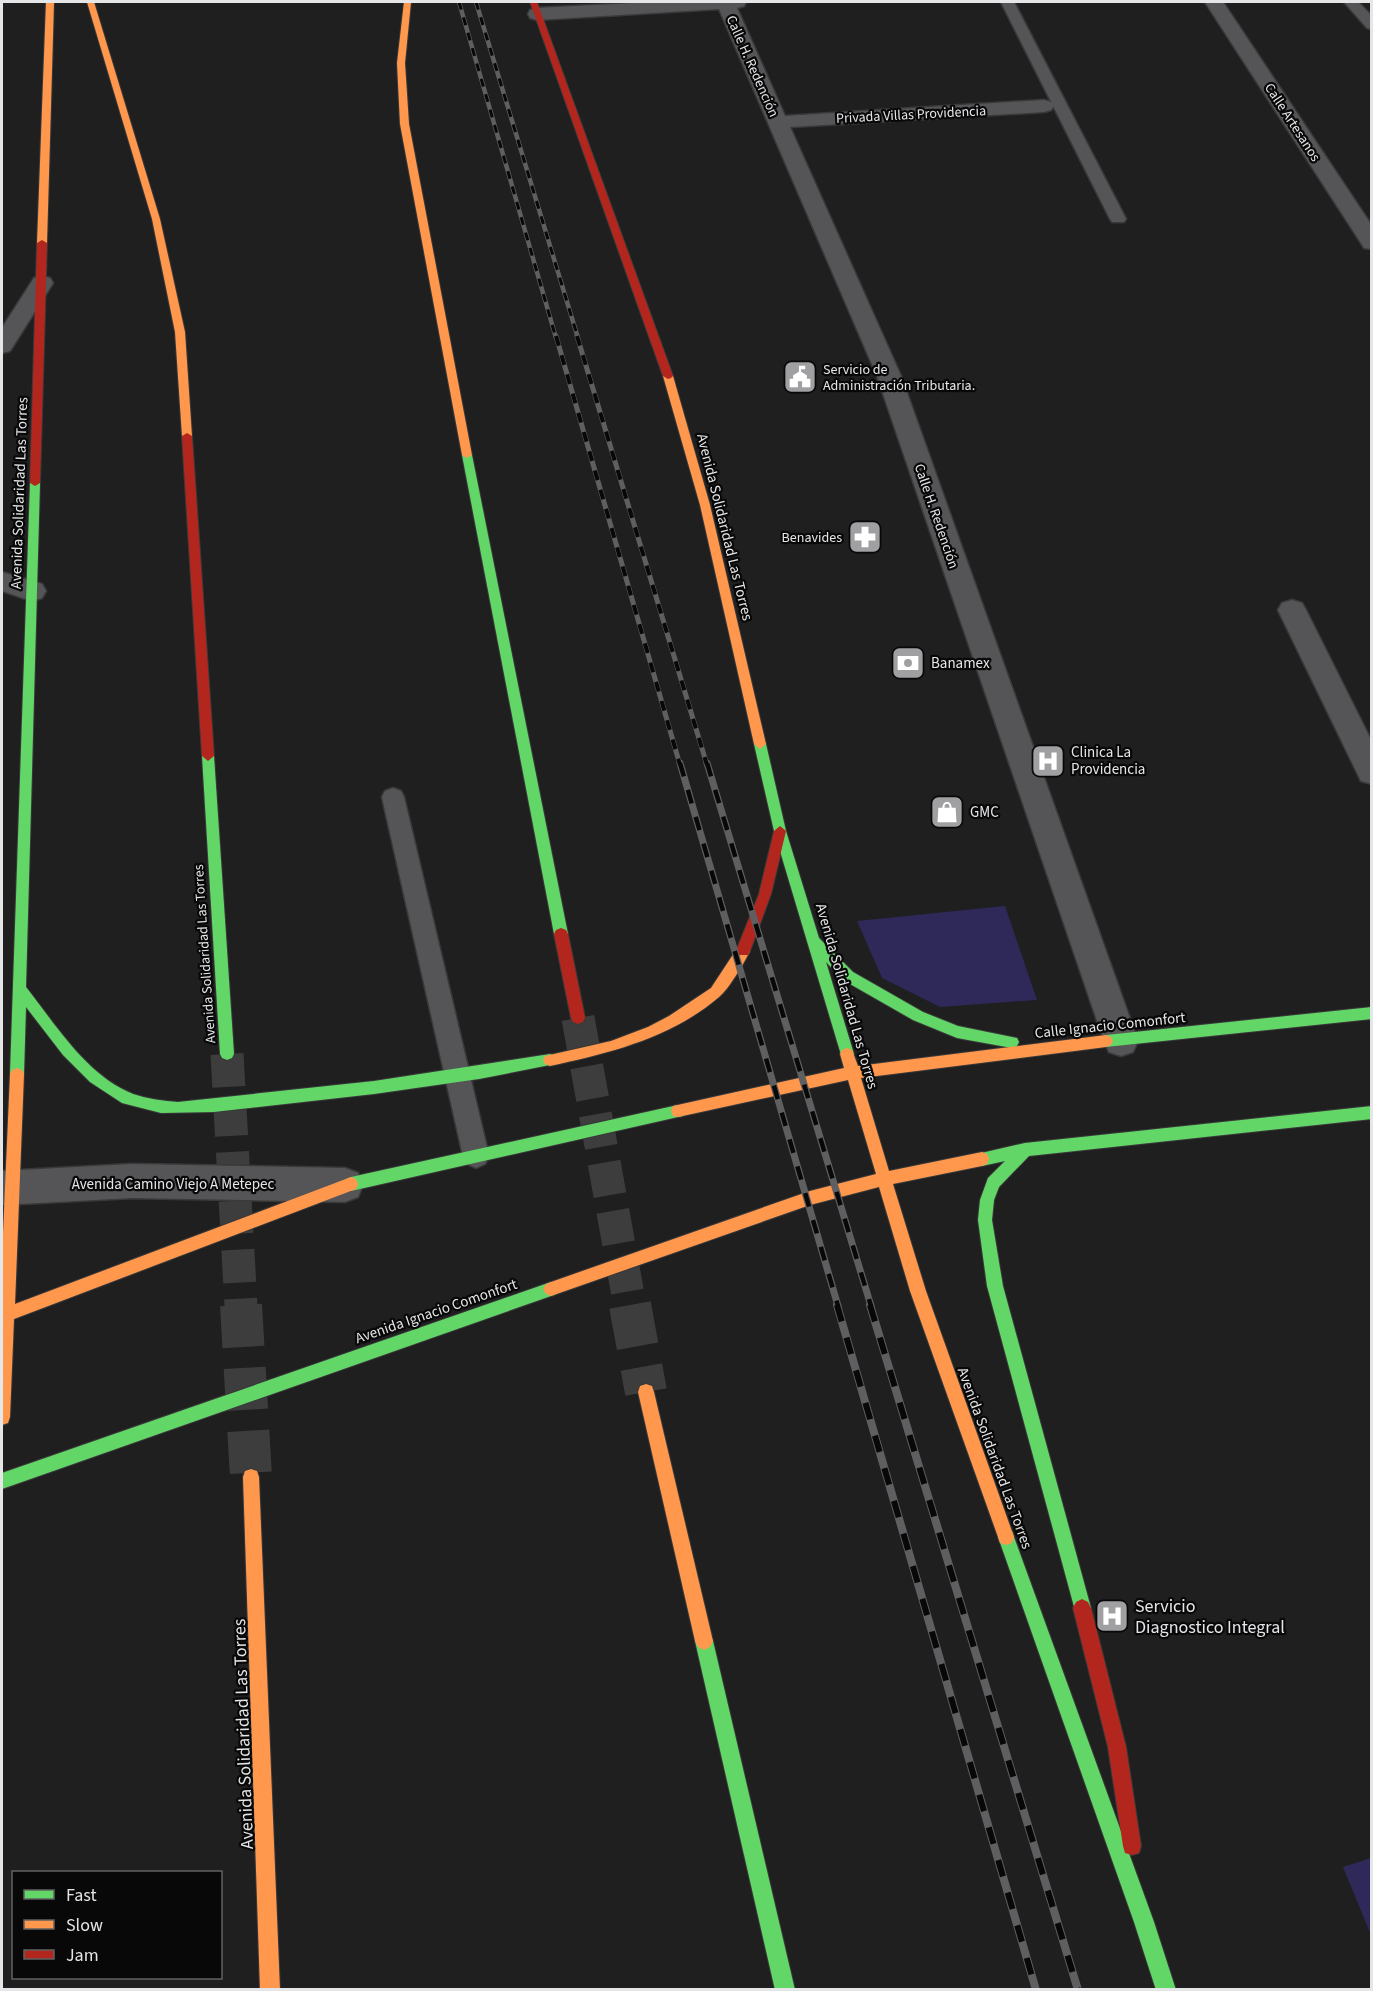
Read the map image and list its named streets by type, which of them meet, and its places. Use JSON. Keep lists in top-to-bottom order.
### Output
{
  "streets": {
    "main road": ["Avenida Solidaridad Las Torres", "Calle Ignacio Comonfort", "Avenida Ignacio Comonfort"],
    "street": [
      "Calle H. Redención",
      "Privada Villas Providencia",
      "Calle Artesanos",
      "Avenida Camino Viejo A Metepec"
    ]
  },
  "crossings": [
    ["Calle H. Redención", "Privada Villas Providencia"],
    ["Calle H. Redención", "Calle Ignacio Comonfort"],
    ["Avenida Solidaridad Las Torres", "Calle Ignacio Comonfort"],
    ["Avenida Solidaridad Las Torres", "Avenida Camino Viejo A Metepec"],
    ["Avenida Solidaridad Las Torres", "Avenida Ignacio Comonfort"]
  ],
  "places": {
    "public building": ["Servicio de Administración Tributaria."],
    "pharmacy": ["Benavides"],
    "bank": ["Banamex"],
    "hospital": ["Clinica La Providencia", "Servicio Diagnostico Integral"],
    "shop": ["GMC"]
  },
  "legend": ["Fast", "Slow", "Jam"]
}
